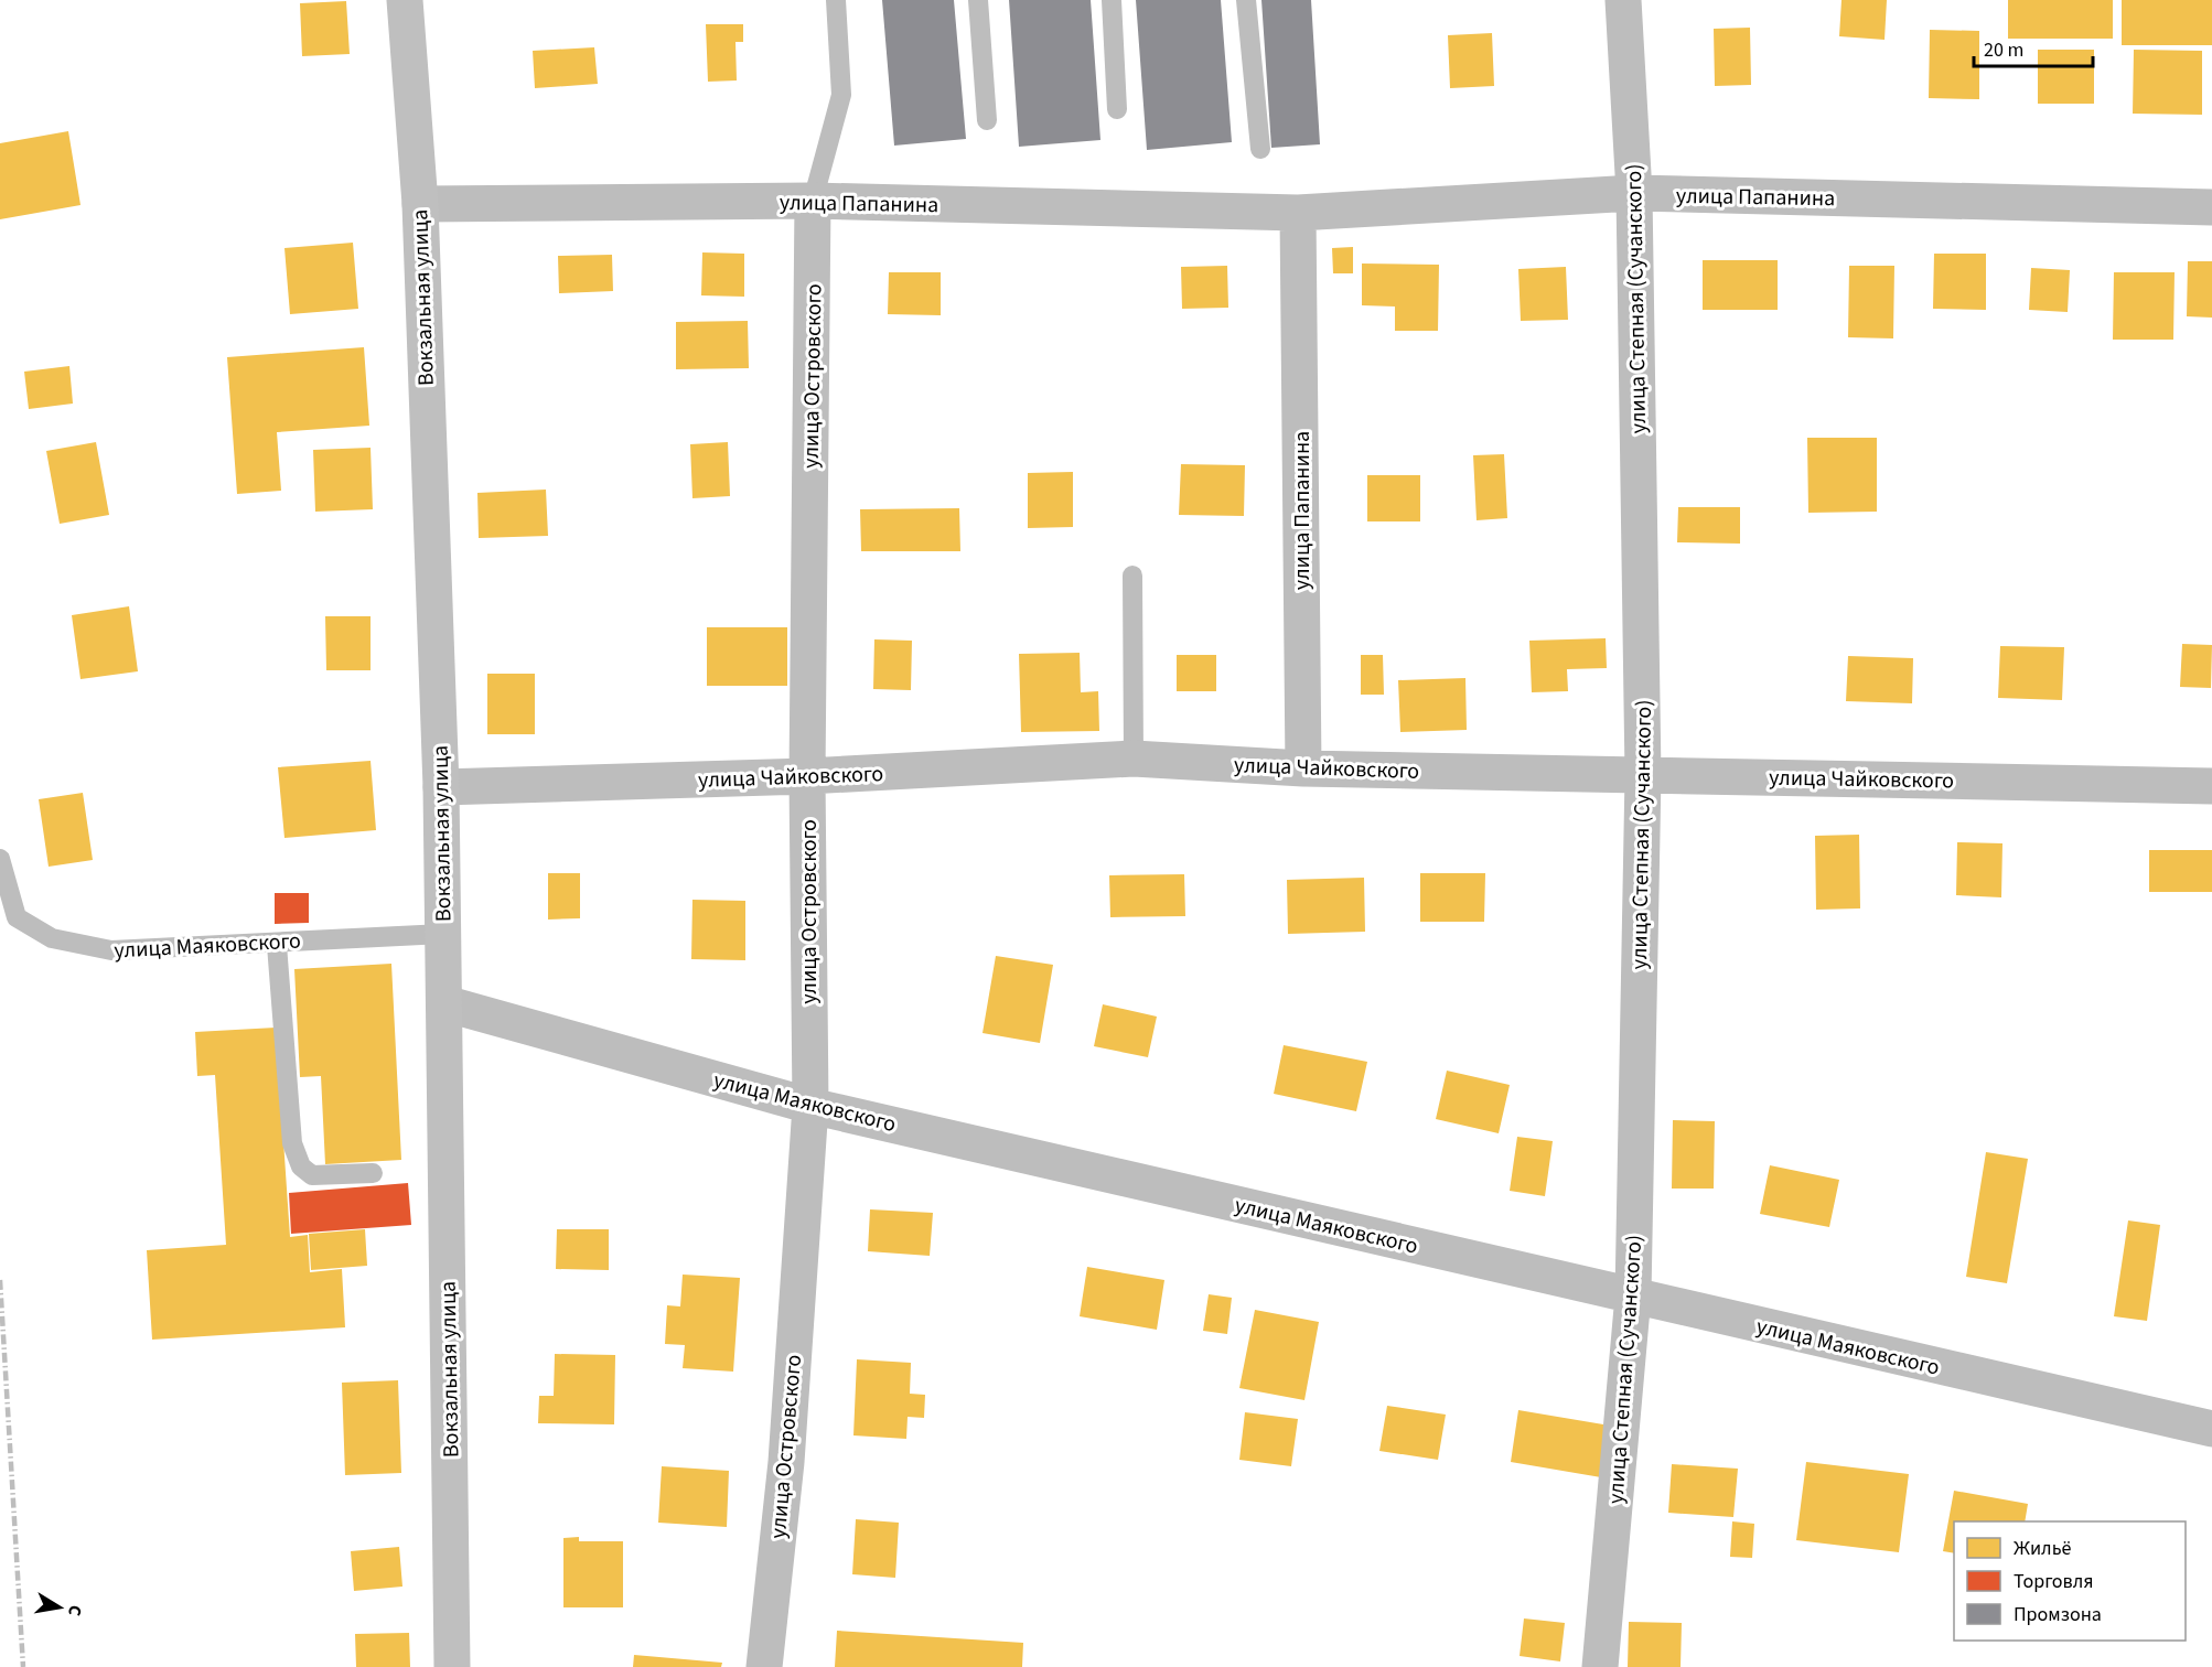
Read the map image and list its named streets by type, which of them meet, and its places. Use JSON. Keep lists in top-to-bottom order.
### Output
{
  "streets": {
    "main road": ["Вокзальная улица"],
    "street": [
      "улица Папанина",
      "улица Степная (Сучанского)",
      "улица Островского",
      "улица Чайковского",
      "улица Маяковского"
    ]
  },
  "crossings": [
    ["улица Папанина", "Вокзальная улица"],
    ["улица Папанина", "улица Степная (Сучанского)"],
    ["улица Папанина", "улица Островского"],
    ["улица Папанина", "улица Чайковского"],
    ["Вокзальная улица", "улица Чайковского"],
    ["Вокзальная улица", "улица Маяковского"],
    ["улица Степная (Сучанского)", "улица Чайковского"],
    ["улица Степная (Сучанского)", "улица Маяковского"],
    ["улица Островского", "улица Чайковского"],
    ["улица Островского", "улица Маяковского"]
  ],
  "legend": ["Жильё", "Торговля", "Промзона"],
  "scale_bar": "20 m",
  "north": "right"
}
